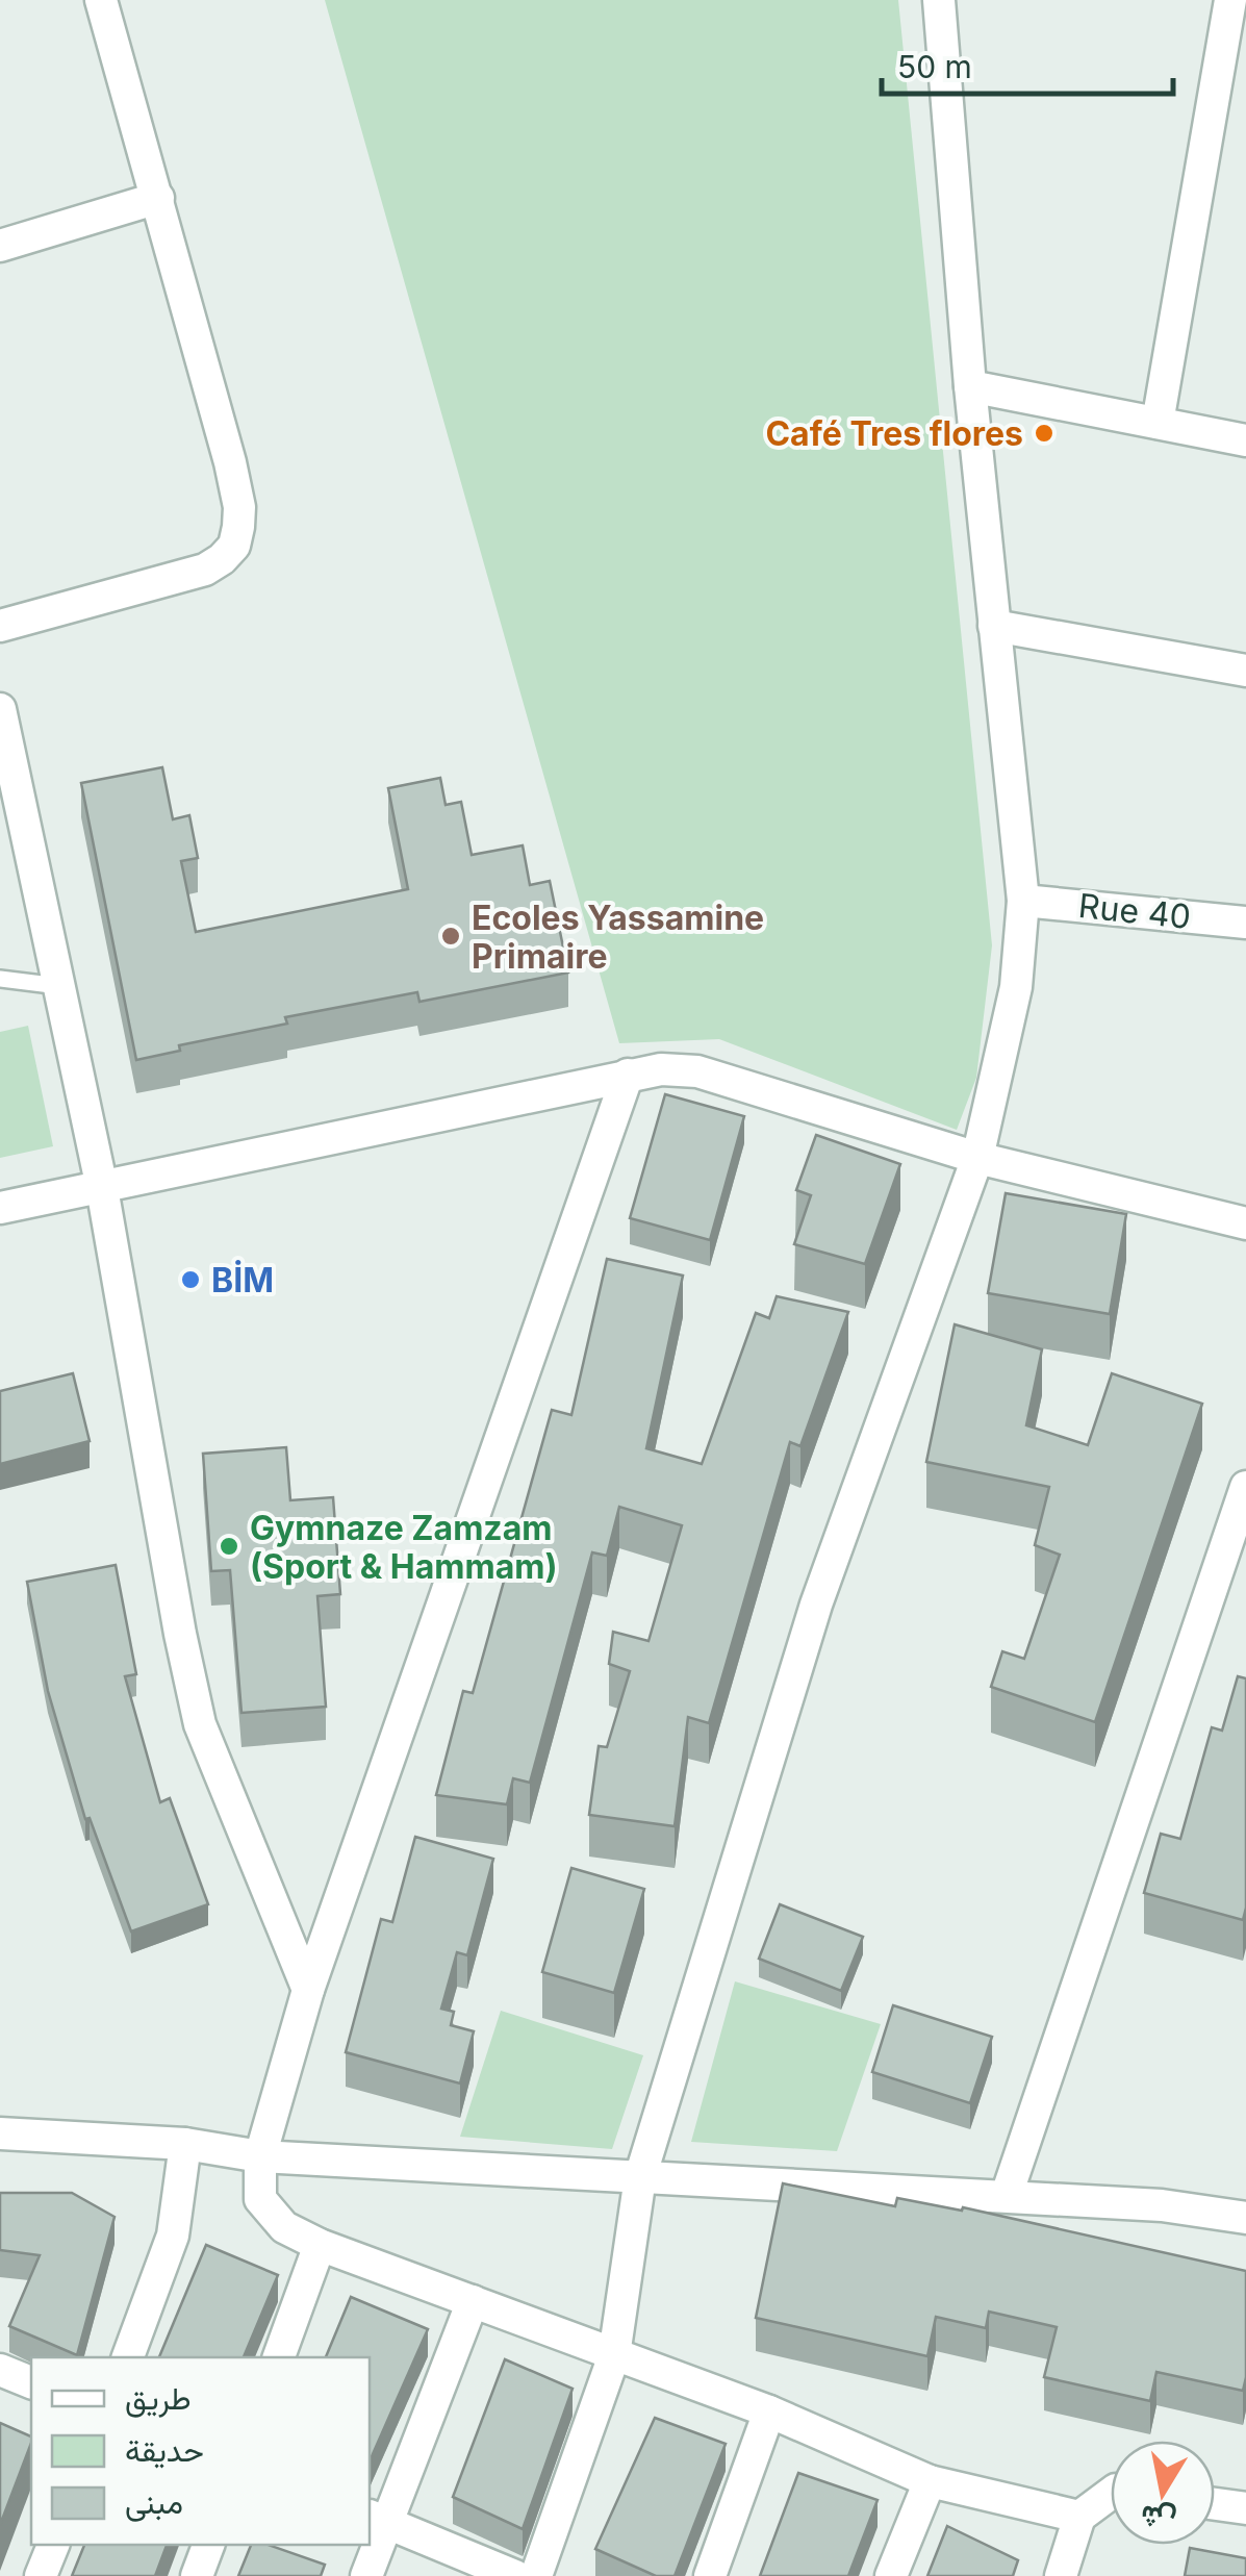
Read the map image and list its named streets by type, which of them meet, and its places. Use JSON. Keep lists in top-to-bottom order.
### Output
{
  "streets": {
    "street": ["Rue 40"]
  },
  "places": [
    "Café Tres flores",
    "Ecoles Yassamine Primaire",
    "BİM",
    "Gymnaze Zamzam (Sport & Hammam)"
  ],
  "legend": ["طريق", "حديقة", "مبنى"],
  "scale_bar": "50 m",
  "north": "bottom"
}
